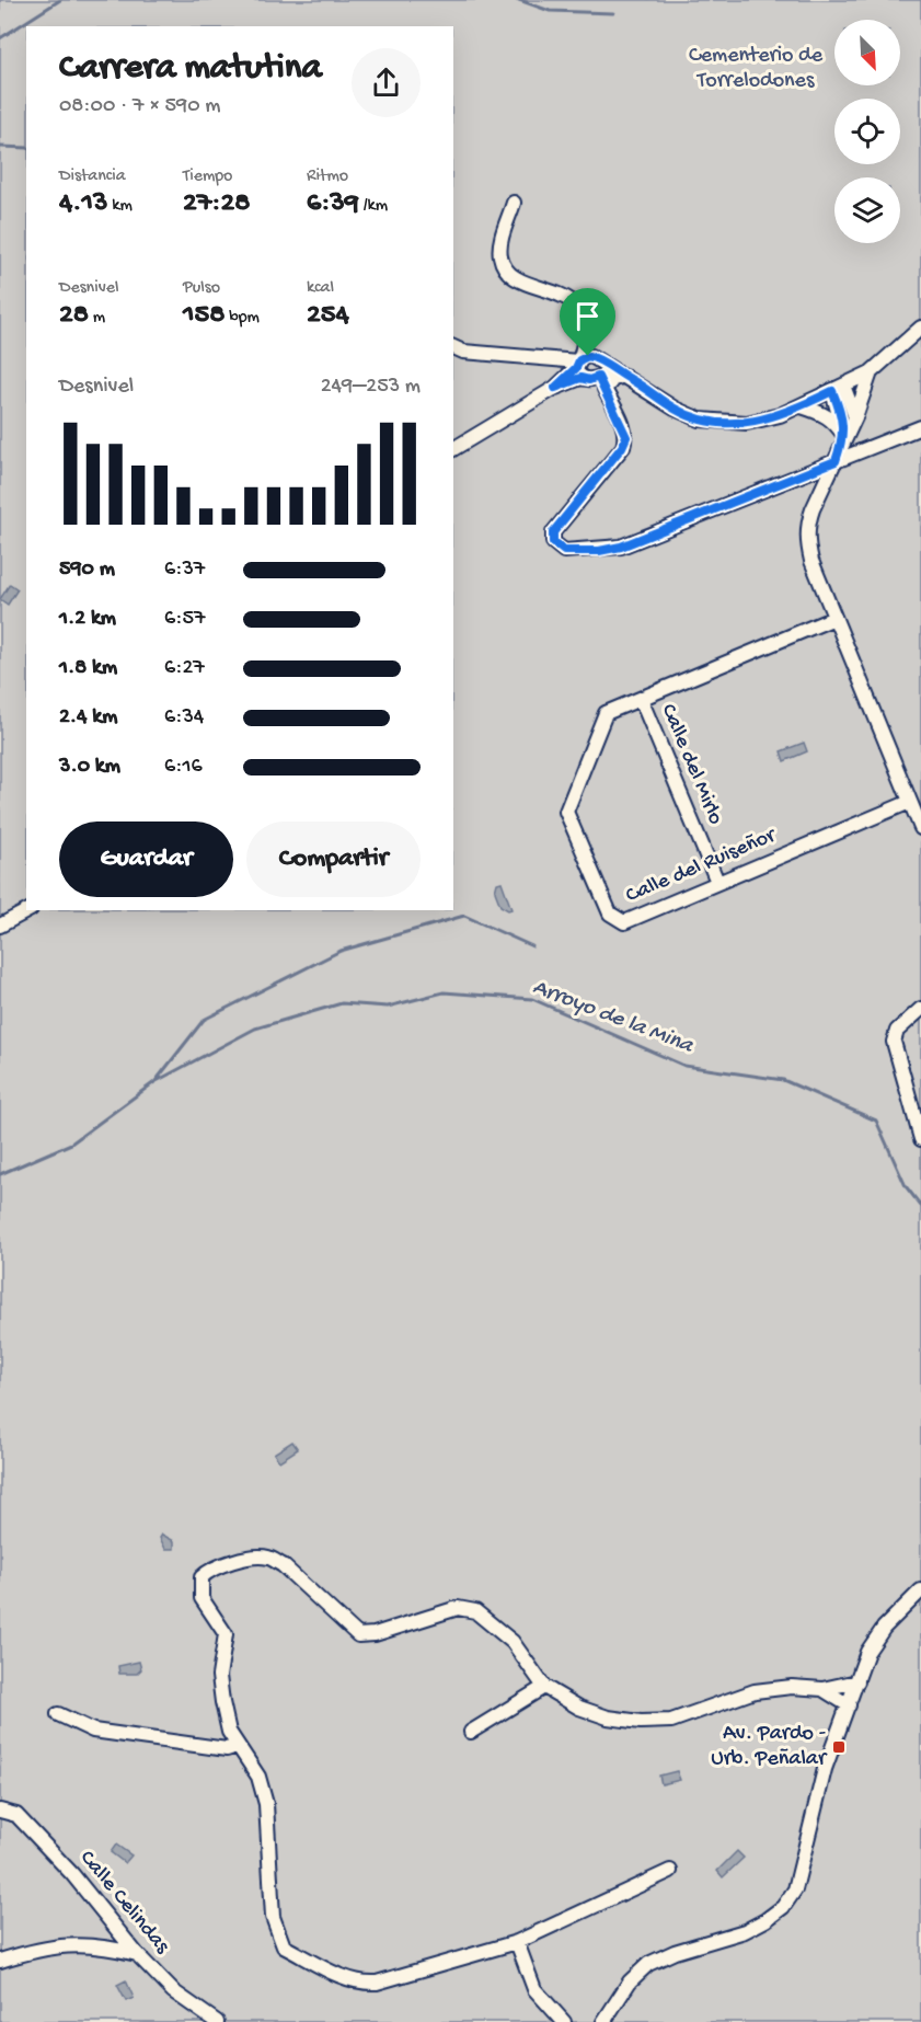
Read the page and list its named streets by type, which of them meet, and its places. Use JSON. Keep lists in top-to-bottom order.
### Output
{
  "streets": {
    "street": ["Calle del Mirlo", "Calle del Ruiseñor", "Calle Celindas"]
  },
  "crossings": [
    ["Calle del Mirlo", "Calle del Ruiseñor"]
  ],
  "water": ["Arroyo de la Mina"],
  "parks": ["Cementerio de Torrelodones"],
  "places": {
    "transit": ["Av. Pardo - Urb. Peñalar"]
  },
  "north": "bottom right",
  "page": {
    "heading": ["Carrera matutina", "08:00 · 7 × 590 m"],
    "stats": [
      ["Distancia", "4.13 km"],
      ["Tiempo", "27:28"],
      ["Ritmo", "6:39 /km"],
      ["Desnivel", "28 m"],
      ["Pulso", "158 bpm"],
      ["kcal", "254"]
    ],
    "chart": ["Desnivel", "249–253 m"],
    "list": [
      {
        "name": "590 m",
        "note": "6:37"
      },
      {
        "name": "1.2 km",
        "note": "6:57"
      },
      {
        "name": "1.8 km",
        "note": "6:27"
      },
      {
        "name": "2.4 km",
        "note": "6:34"
      },
      {
        "name": "3.0 km",
        "note": "6:16"
      }
    ],
    "buttons": ["Guardar", "Compartir"]
  }
}
